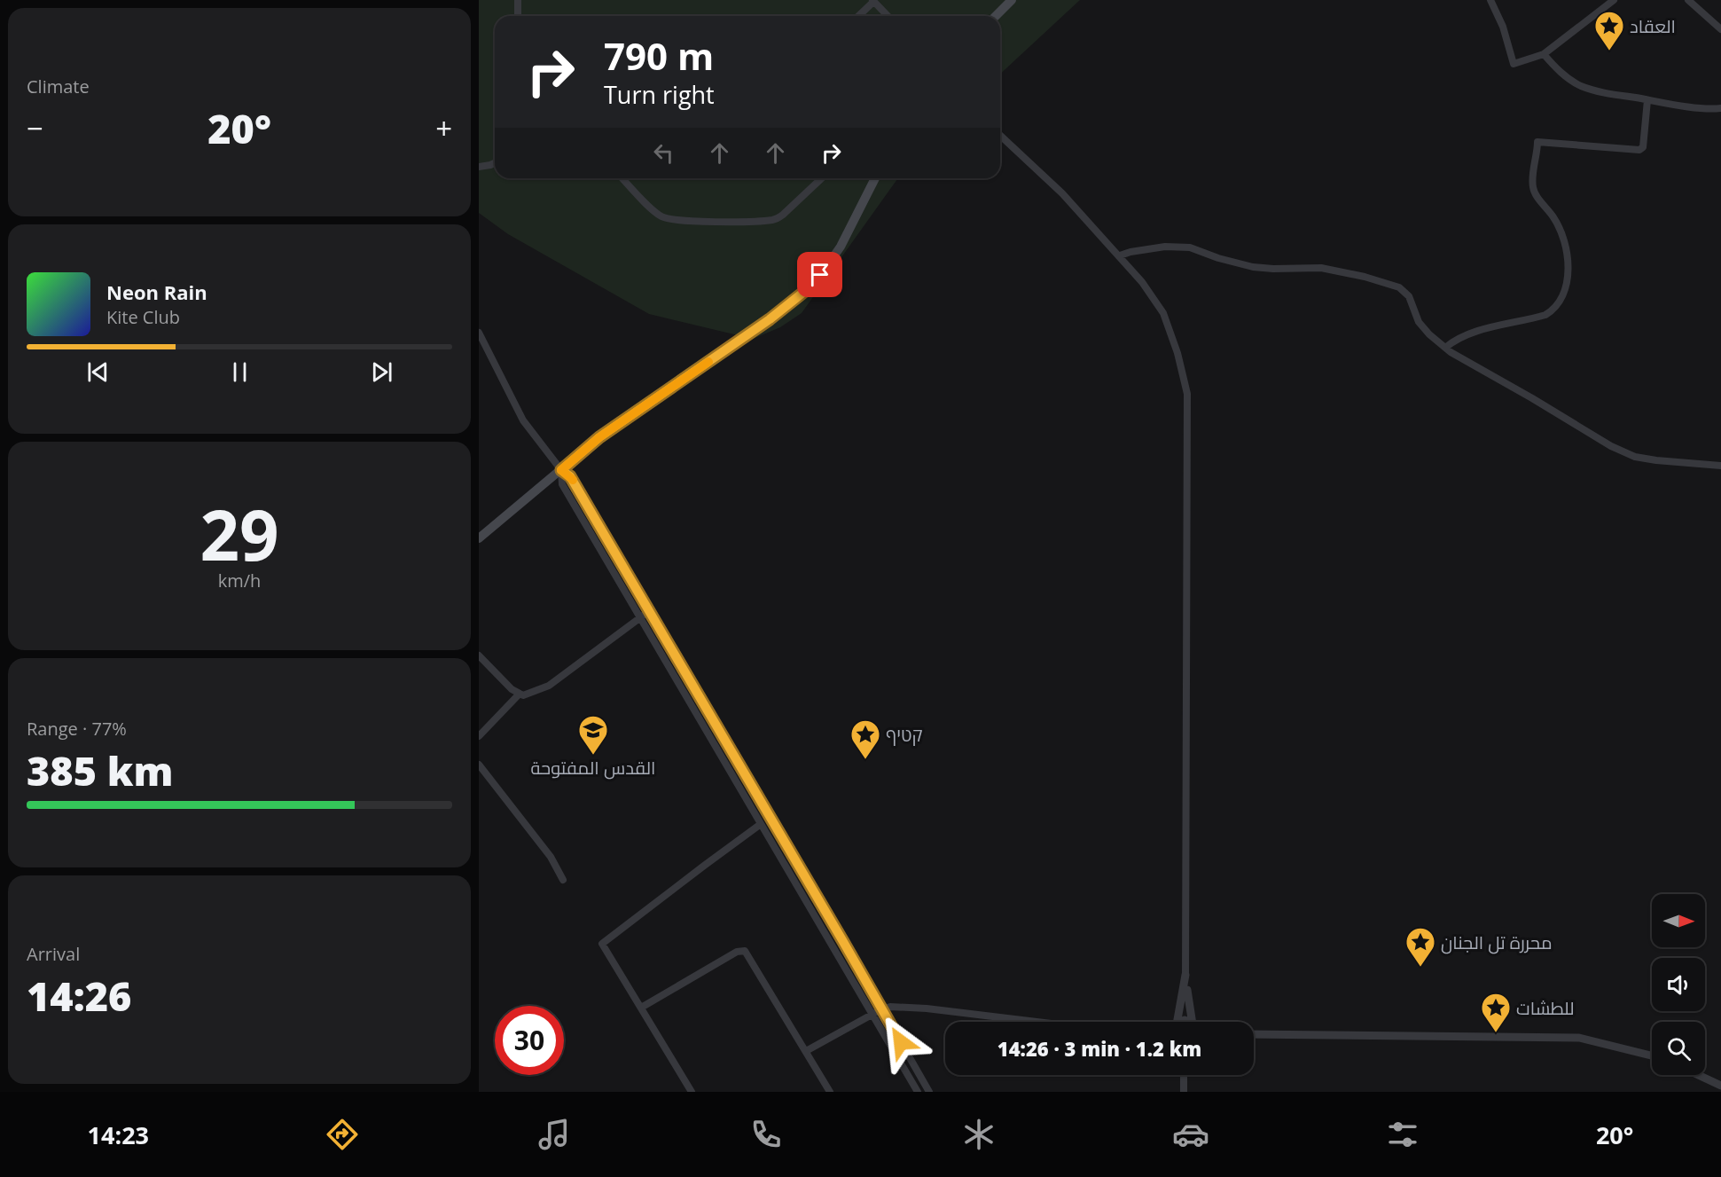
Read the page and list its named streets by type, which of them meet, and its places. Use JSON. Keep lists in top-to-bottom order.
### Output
{
  "places": {
    "place": [
      "العقاد",
      "קטיף",
      "محررة تل الجنان",
      "للطشات"
    ],
    "school or university": ["القدس المفتوحة"]
  },
  "north": "right",
  "page": {
    "tile": [
      "Climate",
      ["29", "km/h"],
      ["Range · 77%", "385 km"],
      ["Arrival", "14:26"]
    ],
    "turn": ["790 m", "Turn right"],
    "heat": ["−", "20°", "+"],
    "song": ["Neon Rain", "Kite Club"],
    "limit": "30",
    "trip": "14:26 · 3 min · 1.2 km",
    "tabs": ["14:23", "20°"]
  }
}
